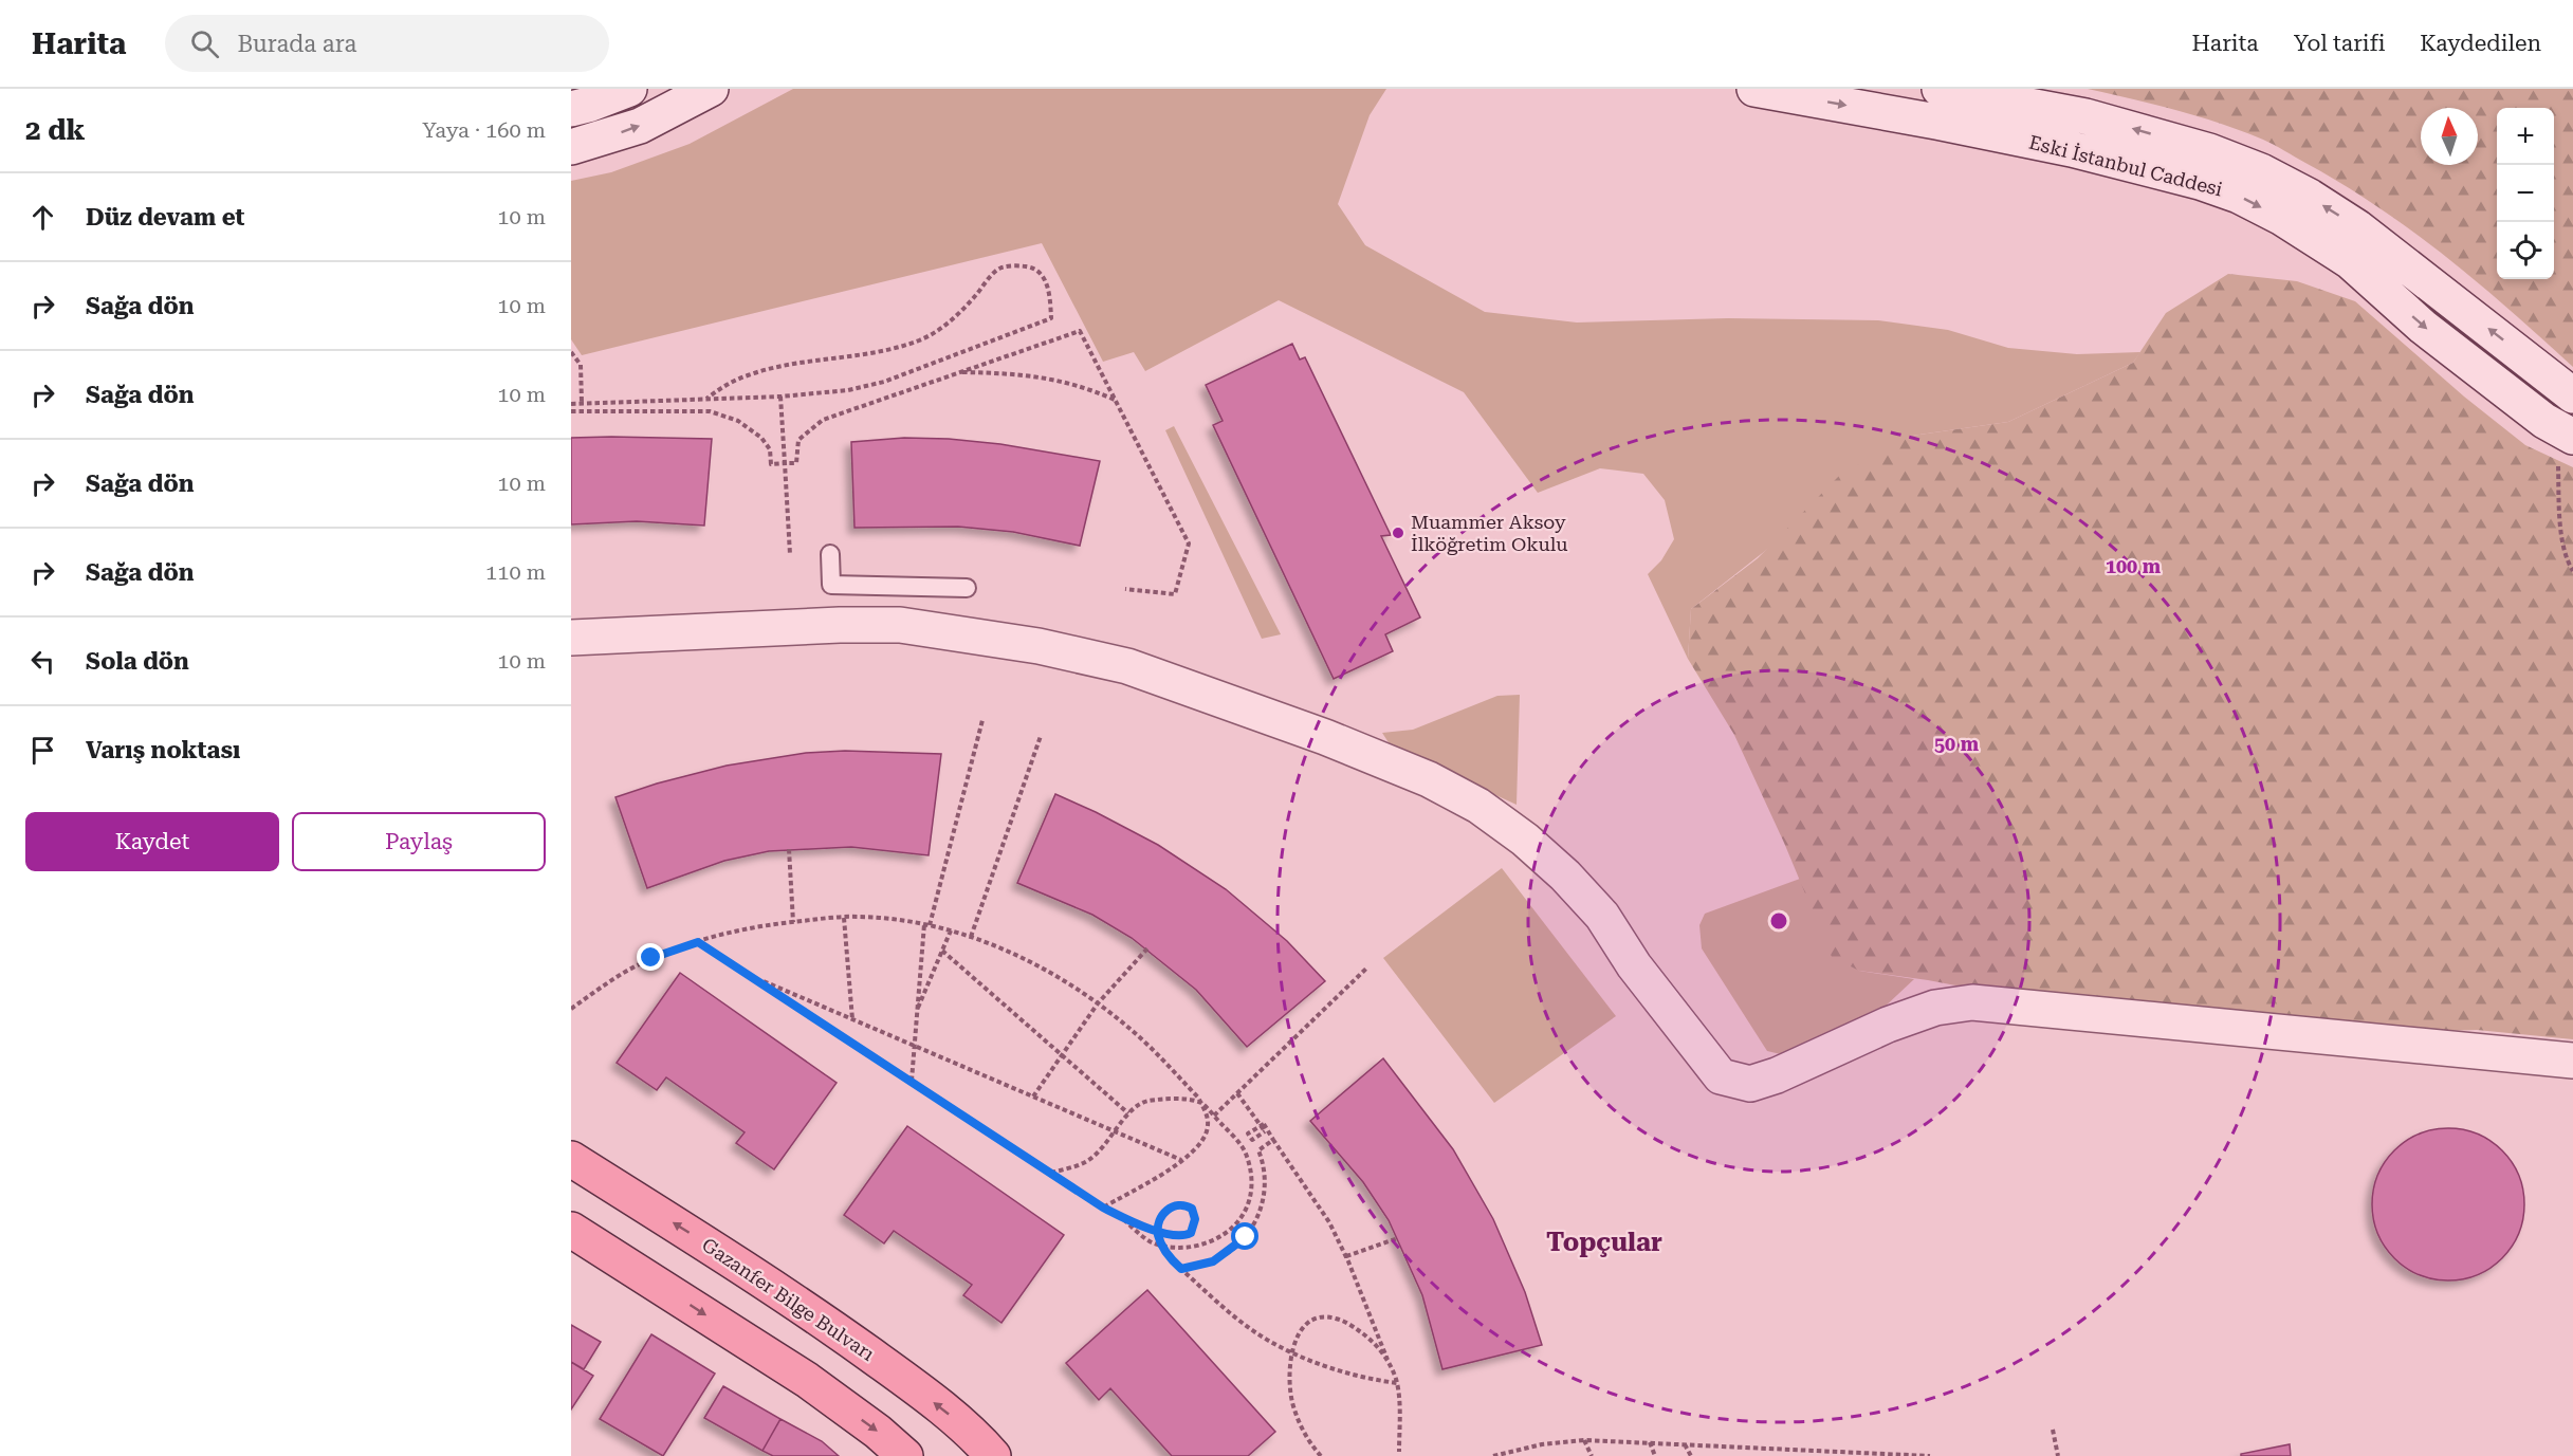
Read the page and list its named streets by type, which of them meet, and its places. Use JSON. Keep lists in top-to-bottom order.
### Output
{
  "streets": {
    "main road": ["Gazanfer Bilge Bulvarı"],
    "street": ["Eski İstanbul Caddesi"]
  },
  "districts": ["Topçular"],
  "places": ["Muammer Aksoy İlköğretim Okulu"],
  "north": "top",
  "page": {
    "header": "Harita",
    "search": "Burada ara",
    "nav": ["Harita", "Yol tarifi", "Kaydedilen"],
    "heading": ["2 dk", "Yaya · 160 m"],
    "map_buttons": ["+", "−"],
    "list": [
      ["Düz devam et", "10 m"],
      ["Sağa dön", "10 m"],
      ["Sağa dön", "10 m"],
      ["Sağa dön", "10 m"],
      ["Sağa dön", "110 m"],
      ["Sola dön", "10 m"],
      "Varış noktası"
    ],
    "buttons": ["Kaydet", "Paylaş"]
  },
  "rings": ["100 m", "50 m"]
}
